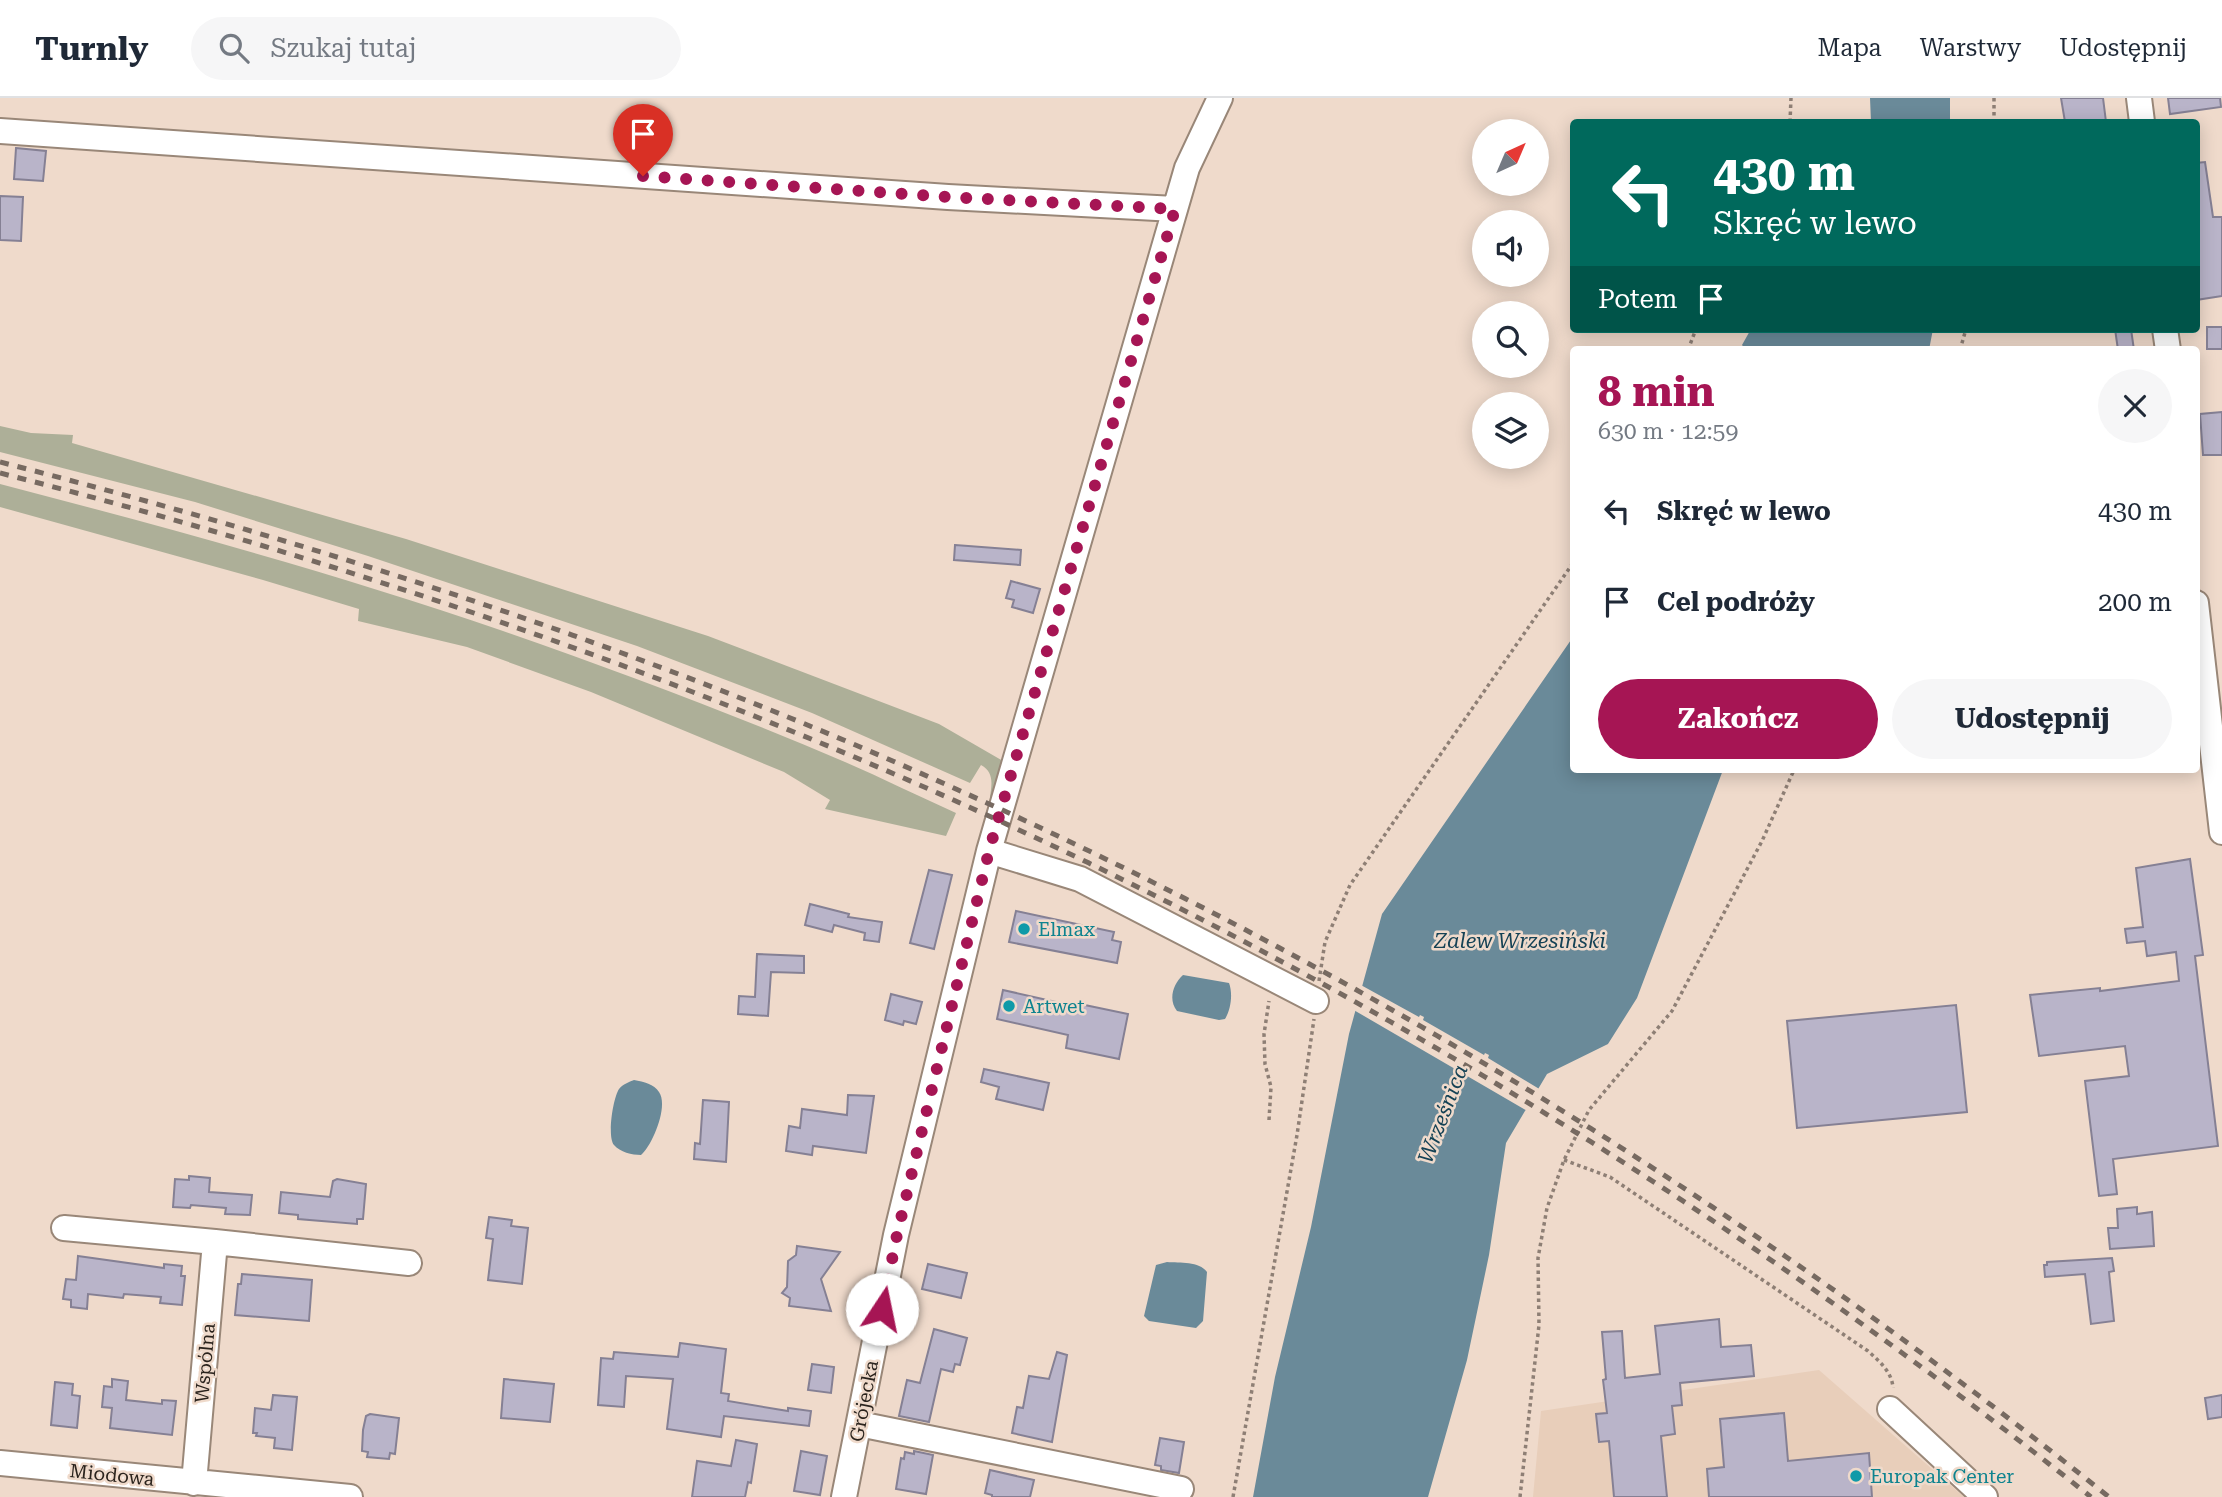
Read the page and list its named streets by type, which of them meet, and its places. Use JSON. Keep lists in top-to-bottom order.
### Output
{
  "streets": {
    "street": ["Wspólna", "Grójecka", "Miodowa"]
  },
  "crossings": [
    ["Wspólna", "Miodowa"]
  ],
  "water": ["Zalew Wrzesiński", "Wrześnica"],
  "places": ["Elmax", "Artwet", "Europak Center"],
  "north": "top right",
  "page": {
    "header": "Turnly",
    "search": "Szukaj tutaj",
    "nav": ["Mapa", "Warstwy", "Udostępnij"],
    "turn": ["430 m", "Skręć w lewo"],
    "then": "Potem",
    "heading": ["8 min", "630 m · 12:59"],
    "list": [
      {
        "name": "Skręć w lewo",
        "value": "430 m"
      },
      {
        "name": "Cel podróży",
        "value": "200 m"
      }
    ],
    "buttons": ["Zakończ", "Udostępnij"]
  }
}
